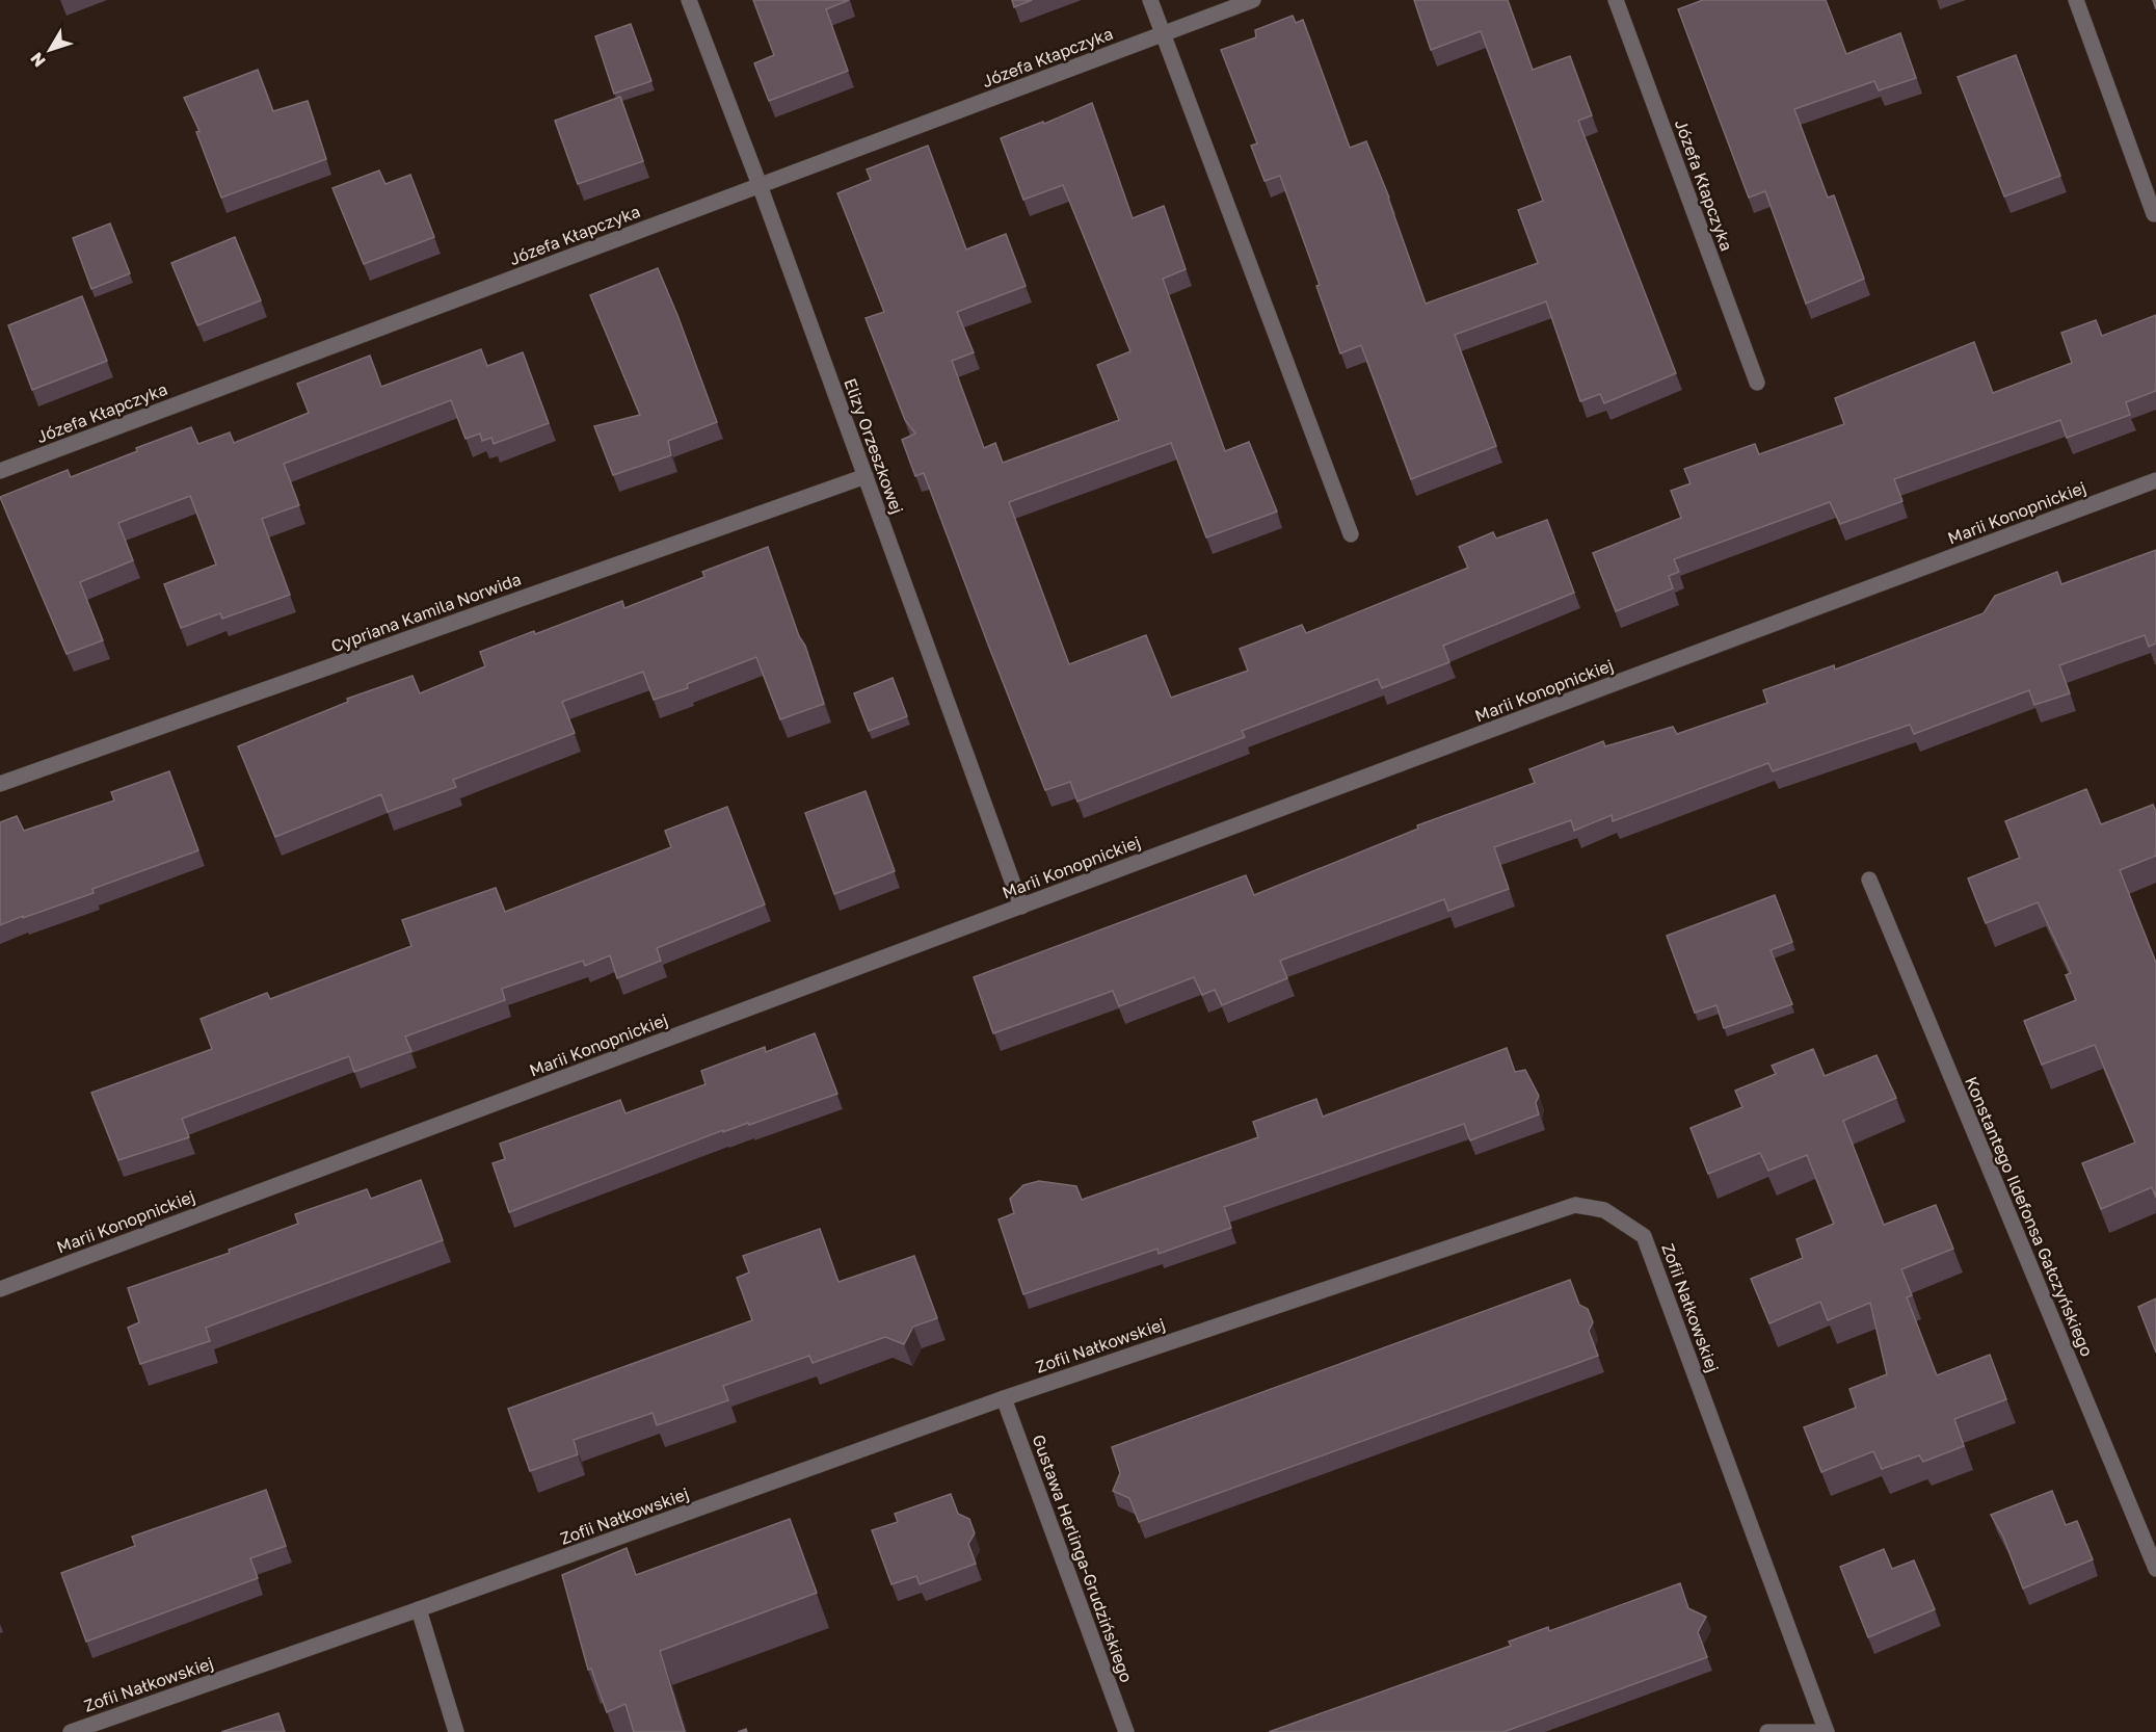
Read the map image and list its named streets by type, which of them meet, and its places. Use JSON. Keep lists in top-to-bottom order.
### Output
{
  "streets": {
    "street": [
      "Józefa Kłapczyka",
      "Elizy Orzeszkowej",
      "Marii Konopnickiej",
      "Cypriana Kamila Norwida",
      "Konstantego Ildefonsa Gałczyńskiego",
      "Zofii Nałkowskiej",
      "Gustawa Herlinga-Grudzińskiego"
    ]
  },
  "crossings": [
    ["Józefa Kłapczyka", "Elizy Orzeszkowej"],
    ["Elizy Orzeszkowej", "Marii Konopnickiej"],
    ["Elizy Orzeszkowej", "Cypriana Kamila Norwida"],
    ["Zofii Nałkowskiej", "Gustawa Herlinga-Grudzińskiego"]
  ],
  "north": "bottom left"
}
